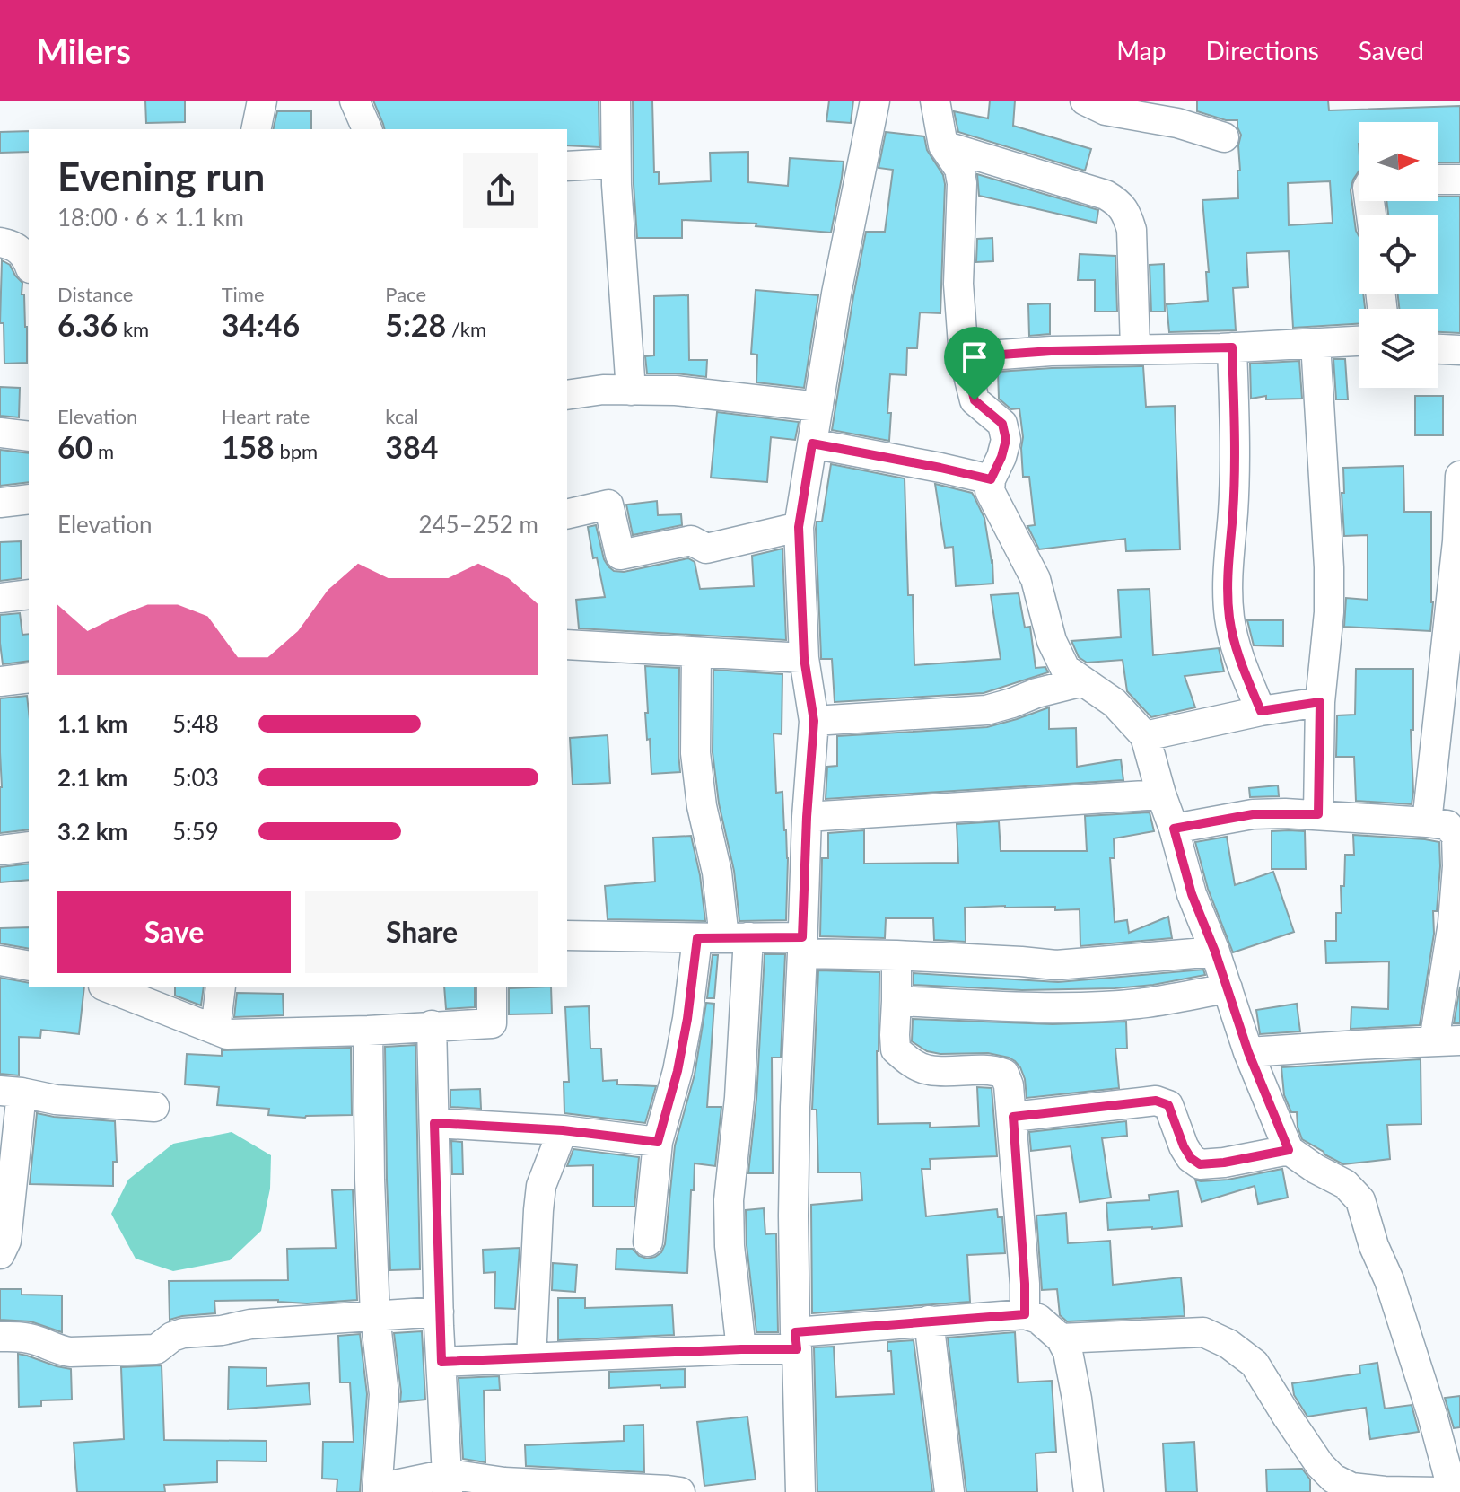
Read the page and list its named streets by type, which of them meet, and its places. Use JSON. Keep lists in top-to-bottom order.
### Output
{
  "north": "right",
  "page": {
    "header": "Milers",
    "nav": ["Map", "Directions", "Saved"],
    "heading": ["Evening run", "18:00 · 6 × 1.1 km"],
    "stats": [
      ["Distance", "6.36 km"],
      ["Time", "34:46"],
      ["Pace", "5:28 /km"],
      ["Elevation", "60 m"],
      ["Heart rate", "158 bpm"],
      ["kcal", "384"]
    ],
    "chart": ["Elevation", "245–252 m"],
    "list": [
      {
        "name": "1.1 km",
        "note": "5:48"
      },
      {
        "name": "2.1 km",
        "note": "5:03"
      },
      {
        "name": "3.2 km",
        "note": "5:59"
      }
    ],
    "buttons": ["Save", "Share"]
  }
}
